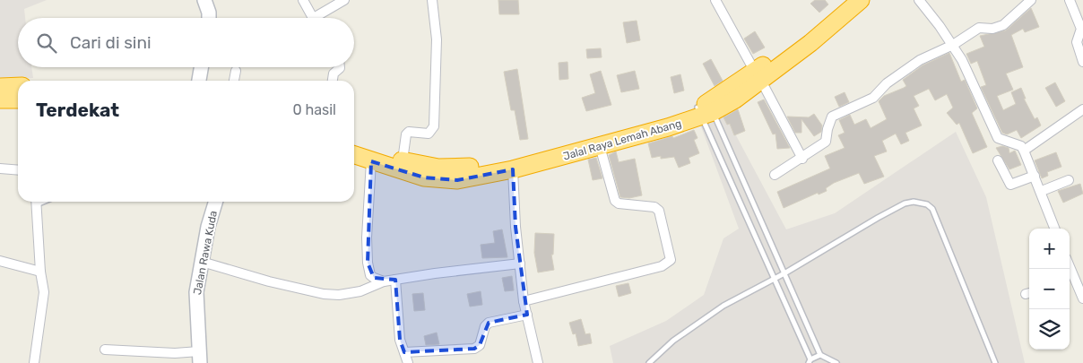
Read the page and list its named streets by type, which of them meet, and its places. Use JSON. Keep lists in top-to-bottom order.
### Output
{
  "streets": {
    "highway": ["Jalal Raya Lemah Abang"],
    "street": ["Jalan Rawa Kuda"]
  },
  "page": {
    "search": "Cari di sini",
    "heading": ["Terdekat", "0 hasil"],
    "map_buttons": ["+", "−"]
  }
}
